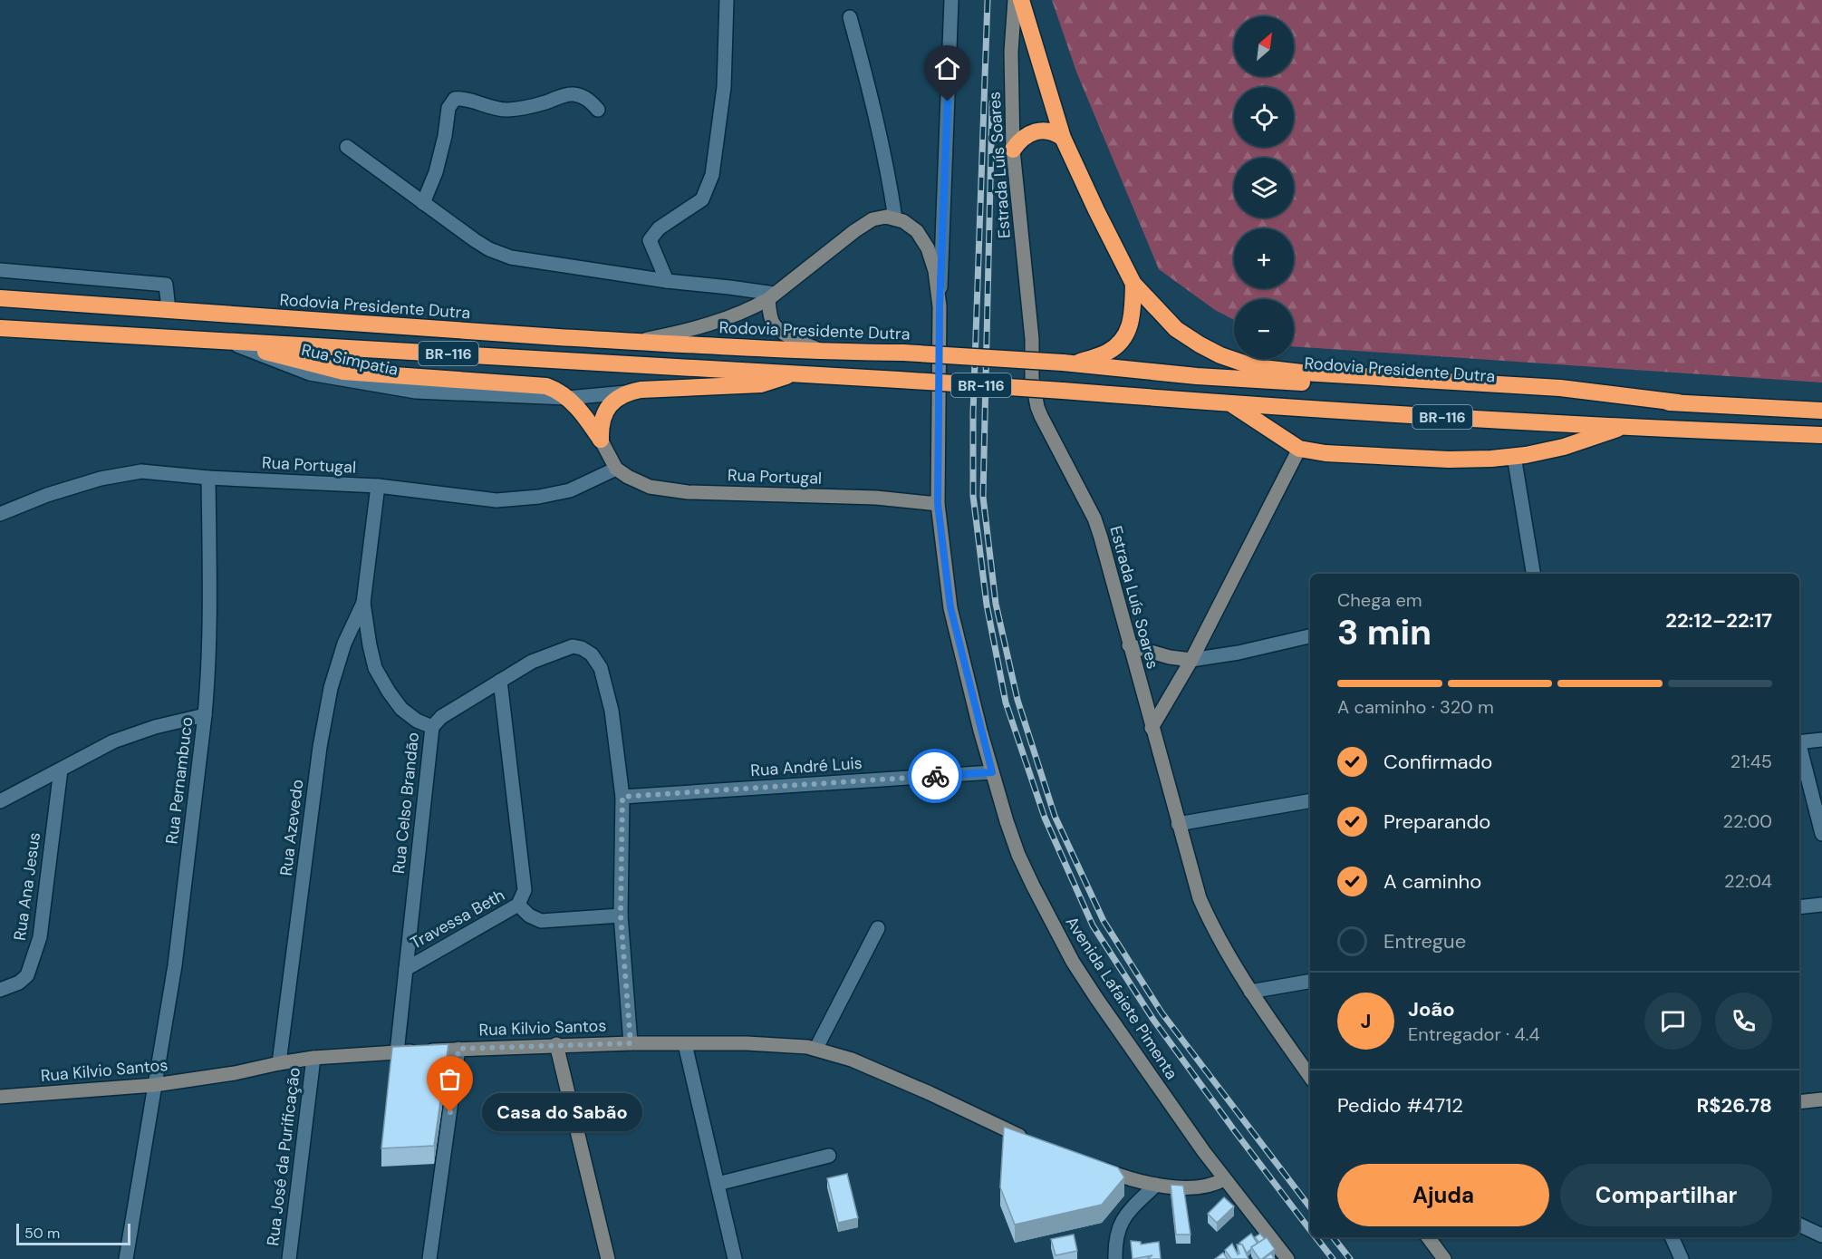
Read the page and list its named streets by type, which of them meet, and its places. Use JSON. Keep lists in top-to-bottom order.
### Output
{
  "streets": {
    "highway": ["Rodovia Presidente Dutra", "BR-116"],
    "main road": [
      "Estrada Luís Soares",
      "Rua Portugal",
      "Avenida Lafaiete Pimenta",
      "Rua Kilvio Santos"
    ],
    "street": [
      "Rua André Luis",
      "Rua Pernambuco",
      "Rua Celso Brandão",
      "Rua Azevedo",
      "Rua Ana Jesus",
      "Travessa Beth",
      "Rua José da Purificação"
    ]
  },
  "crossings": [
    ["Rua Portugal", "Rua Pernambuco"],
    ["Rua Portugal", "Rua Celso Brandão"],
    ["Rua Portugal", "Avenida Lafaiete Pimenta"],
    ["Rua André Luis", "Avenida Lafaiete Pimenta"],
    ["Rua Pernambuco", "Rua Kilvio Santos"],
    ["Rua Celso Brandão", "Rua Azevedo"],
    ["Rua Celso Brandão", "Travessa Beth"],
    ["Rua Celso Brandão", "Rua Kilvio Santos"],
    ["Rua Azevedo", "Rua Kilvio Santos"],
    ["Rua Kilvio Santos", "Rua José da Purificação"]
  ],
  "places": ["Casa do Sabão"],
  "scale_bar": "50 m",
  "north": "top right",
  "page": {
    "map_buttons": ["+", "−"],
    "heading": ["3 min", "Chega em", "22:12–22:17"],
    "panel": [
      "João",
      "Entregador · 4.4",
      "Pedido #4712",
      "R$26.78"
    ],
    "bar": "A caminho · 320 m",
    "list": [
      ["Confirmado", "21:45"],
      ["Preparando", "22:00"],
      ["A caminho", "22:04"],
      "Entregue"
    ],
    "round": "J",
    "bubble": "Casa do Sabão",
    "buttons": ["Ajuda", "Compartilhar"],
    "scale": "50 m"
  }
}
